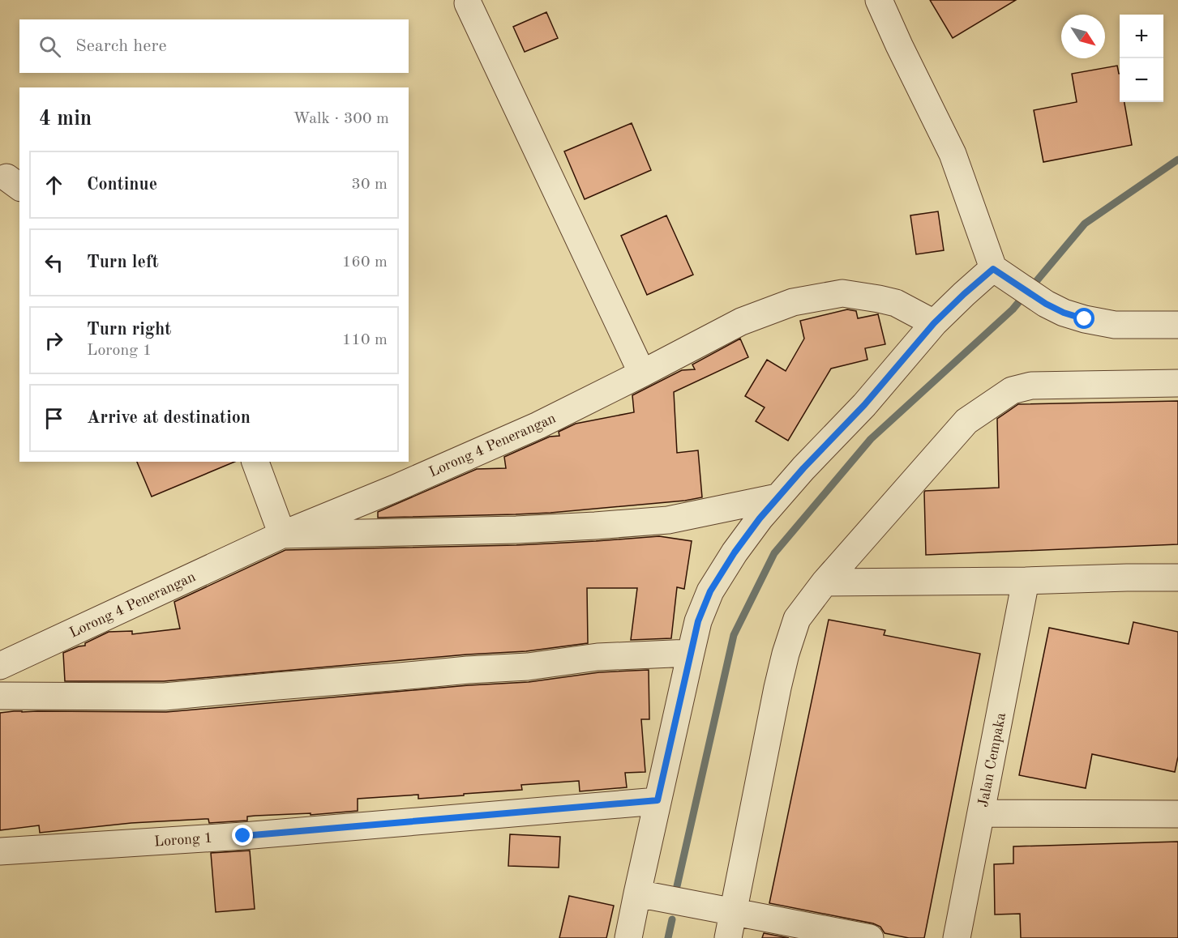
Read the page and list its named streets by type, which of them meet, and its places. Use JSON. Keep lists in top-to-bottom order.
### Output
{
  "streets": {
    "street": ["Lorong 4 Penerangan", "Jalan Cempaka", "Lorong 1"]
  },
  "north": "bottom right",
  "page": {
    "map_buttons": ["+", "−"],
    "search": "Search here",
    "heading": ["4 min", "Walk · 300 m"],
    "list": [
      ["Continue", "30 m"],
      ["Turn left", "160 m"],
      ["Turn right", "Lorong 1", "110 m"],
      "Arrive at destination"
    ]
  }
}
